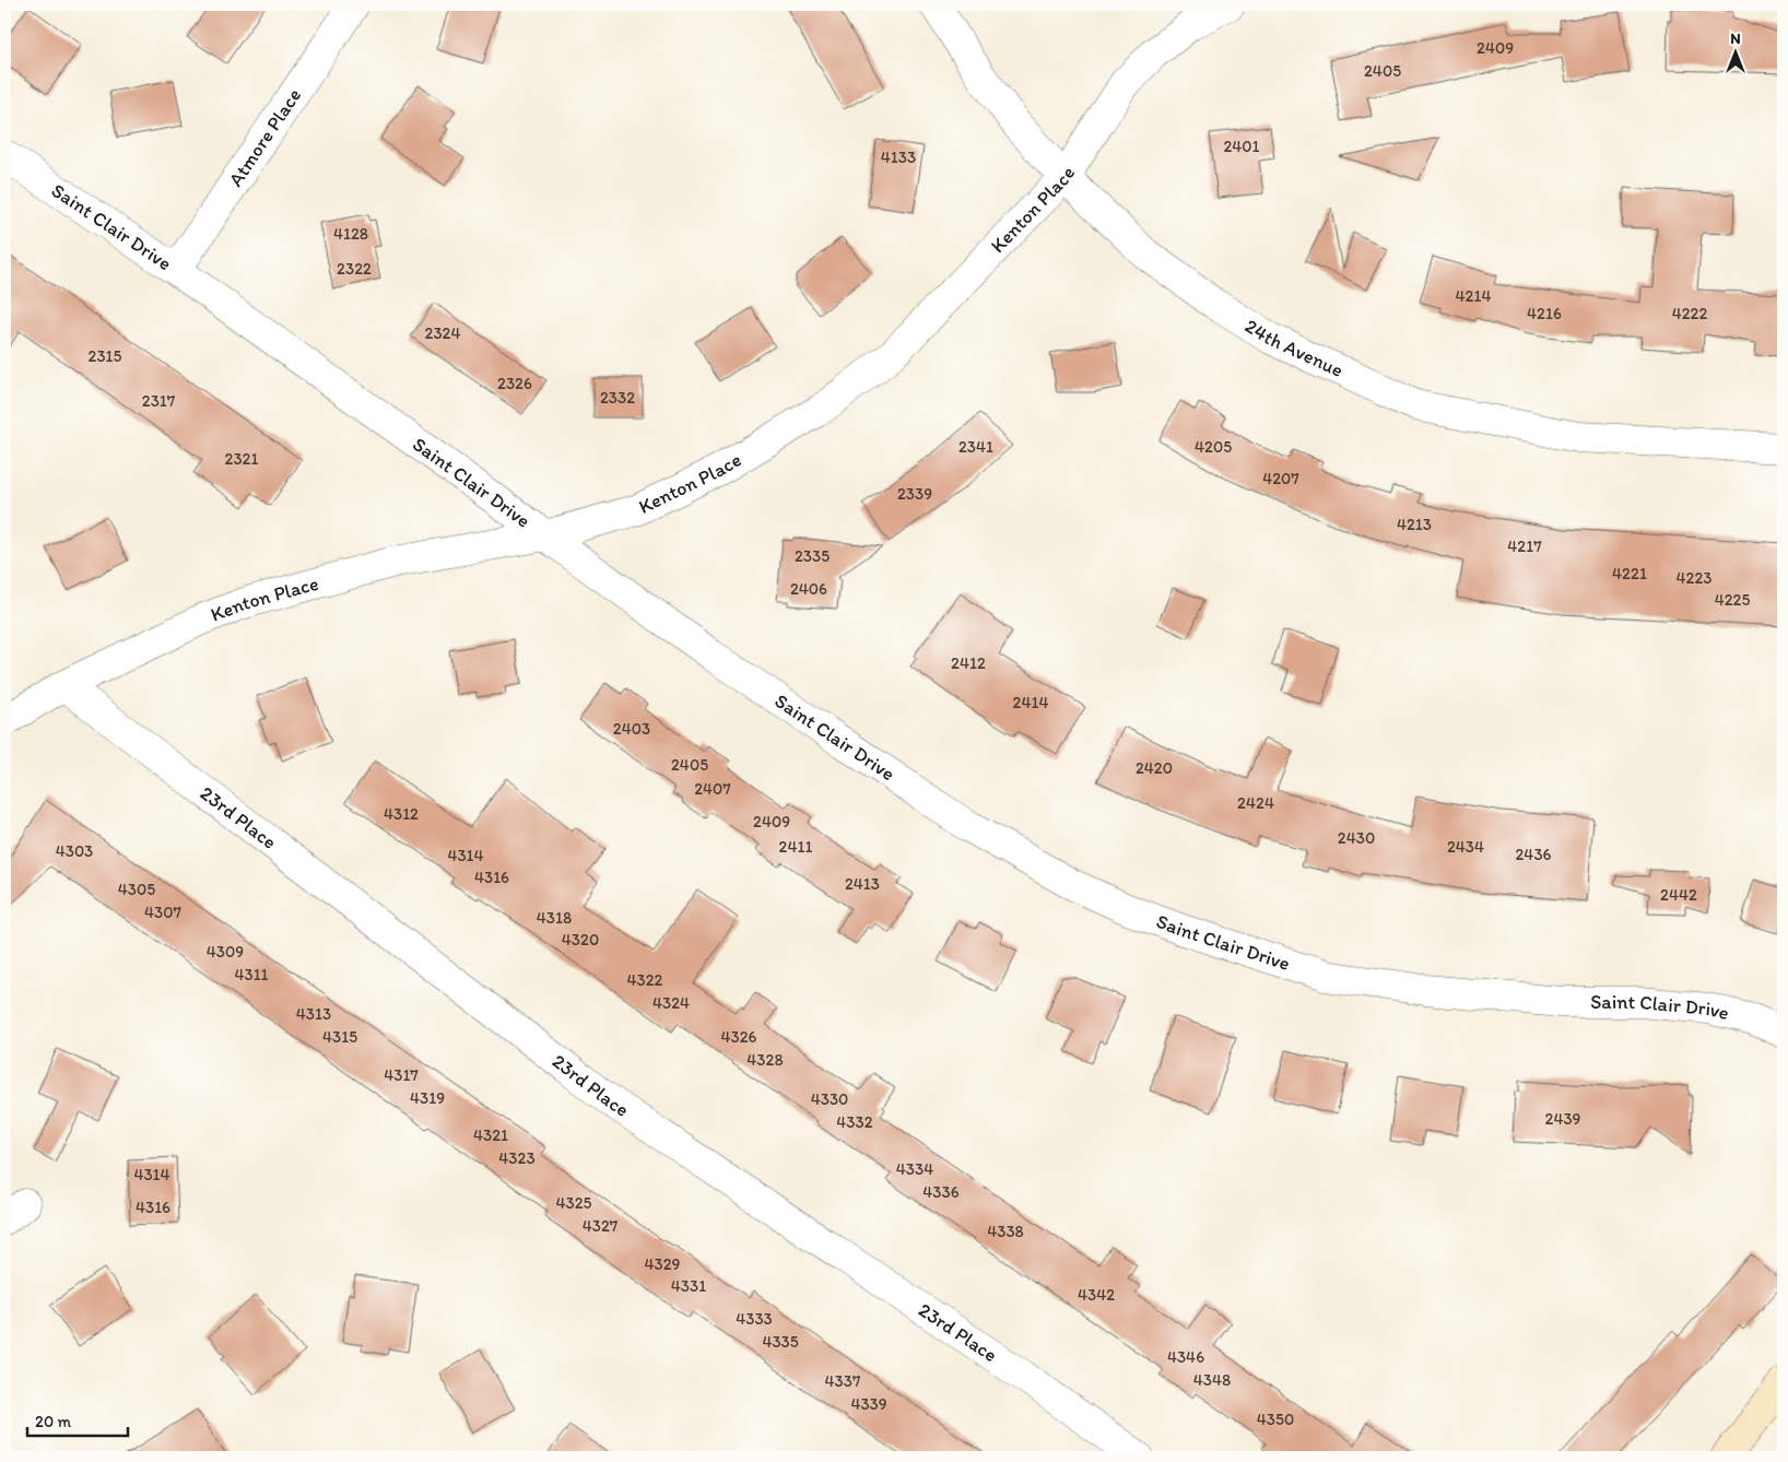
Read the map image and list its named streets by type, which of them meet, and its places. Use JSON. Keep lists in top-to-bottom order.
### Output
{
  "streets": {
    "street": [
      "Atmore Place",
      "Kenton Place",
      "Saint Clair Drive",
      "24th Avenue",
      "23rd Place"
    ]
  },
  "crossings": [
    ["Atmore Place", "Saint Clair Drive"],
    ["Kenton Place", "Saint Clair Drive"],
    ["Kenton Place", "24th Avenue"],
    ["Kenton Place", "23rd Place"]
  ],
  "house_numbers": [
    "2409",
    "2405",
    "2401",
    "4133",
    "4128",
    "2322",
    "4214",
    "4216",
    "4222",
    "2324",
    "2315",
    "2326",
    "2332",
    "2317",
    "2341",
    "4205",
    "2321",
    "4207",
    "2339",
    "4213",
    "4217",
    "2335",
    "4221",
    "4223",
    "2406",
    "4225",
    "2412",
    "2414",
    "2403",
    "2405",
    "2420",
    "2407",
    "2424",
    "4312",
    "2409",
    "2430",
    "2411",
    "2434",
    "4303",
    "2436",
    "4314",
    "4316",
    "2413",
    "4305",
    "2442",
    "4307",
    "4318",
    "4320",
    "4309",
    "4311",
    "4322",
    "4324",
    "4313",
    "4315",
    "4326",
    "4328",
    "4317",
    "4319",
    "4330",
    "2439",
    "4332",
    "4321",
    "4323",
    "4334",
    "4314",
    "4336",
    "4325",
    "4316",
    "4327",
    "4338",
    "4329",
    "4331",
    "4342",
    "4333",
    "4335",
    "4346",
    "4348",
    "4337",
    "4339",
    "4350"
  ],
  "scale_bar": "20 m",
  "north": "top"
}
